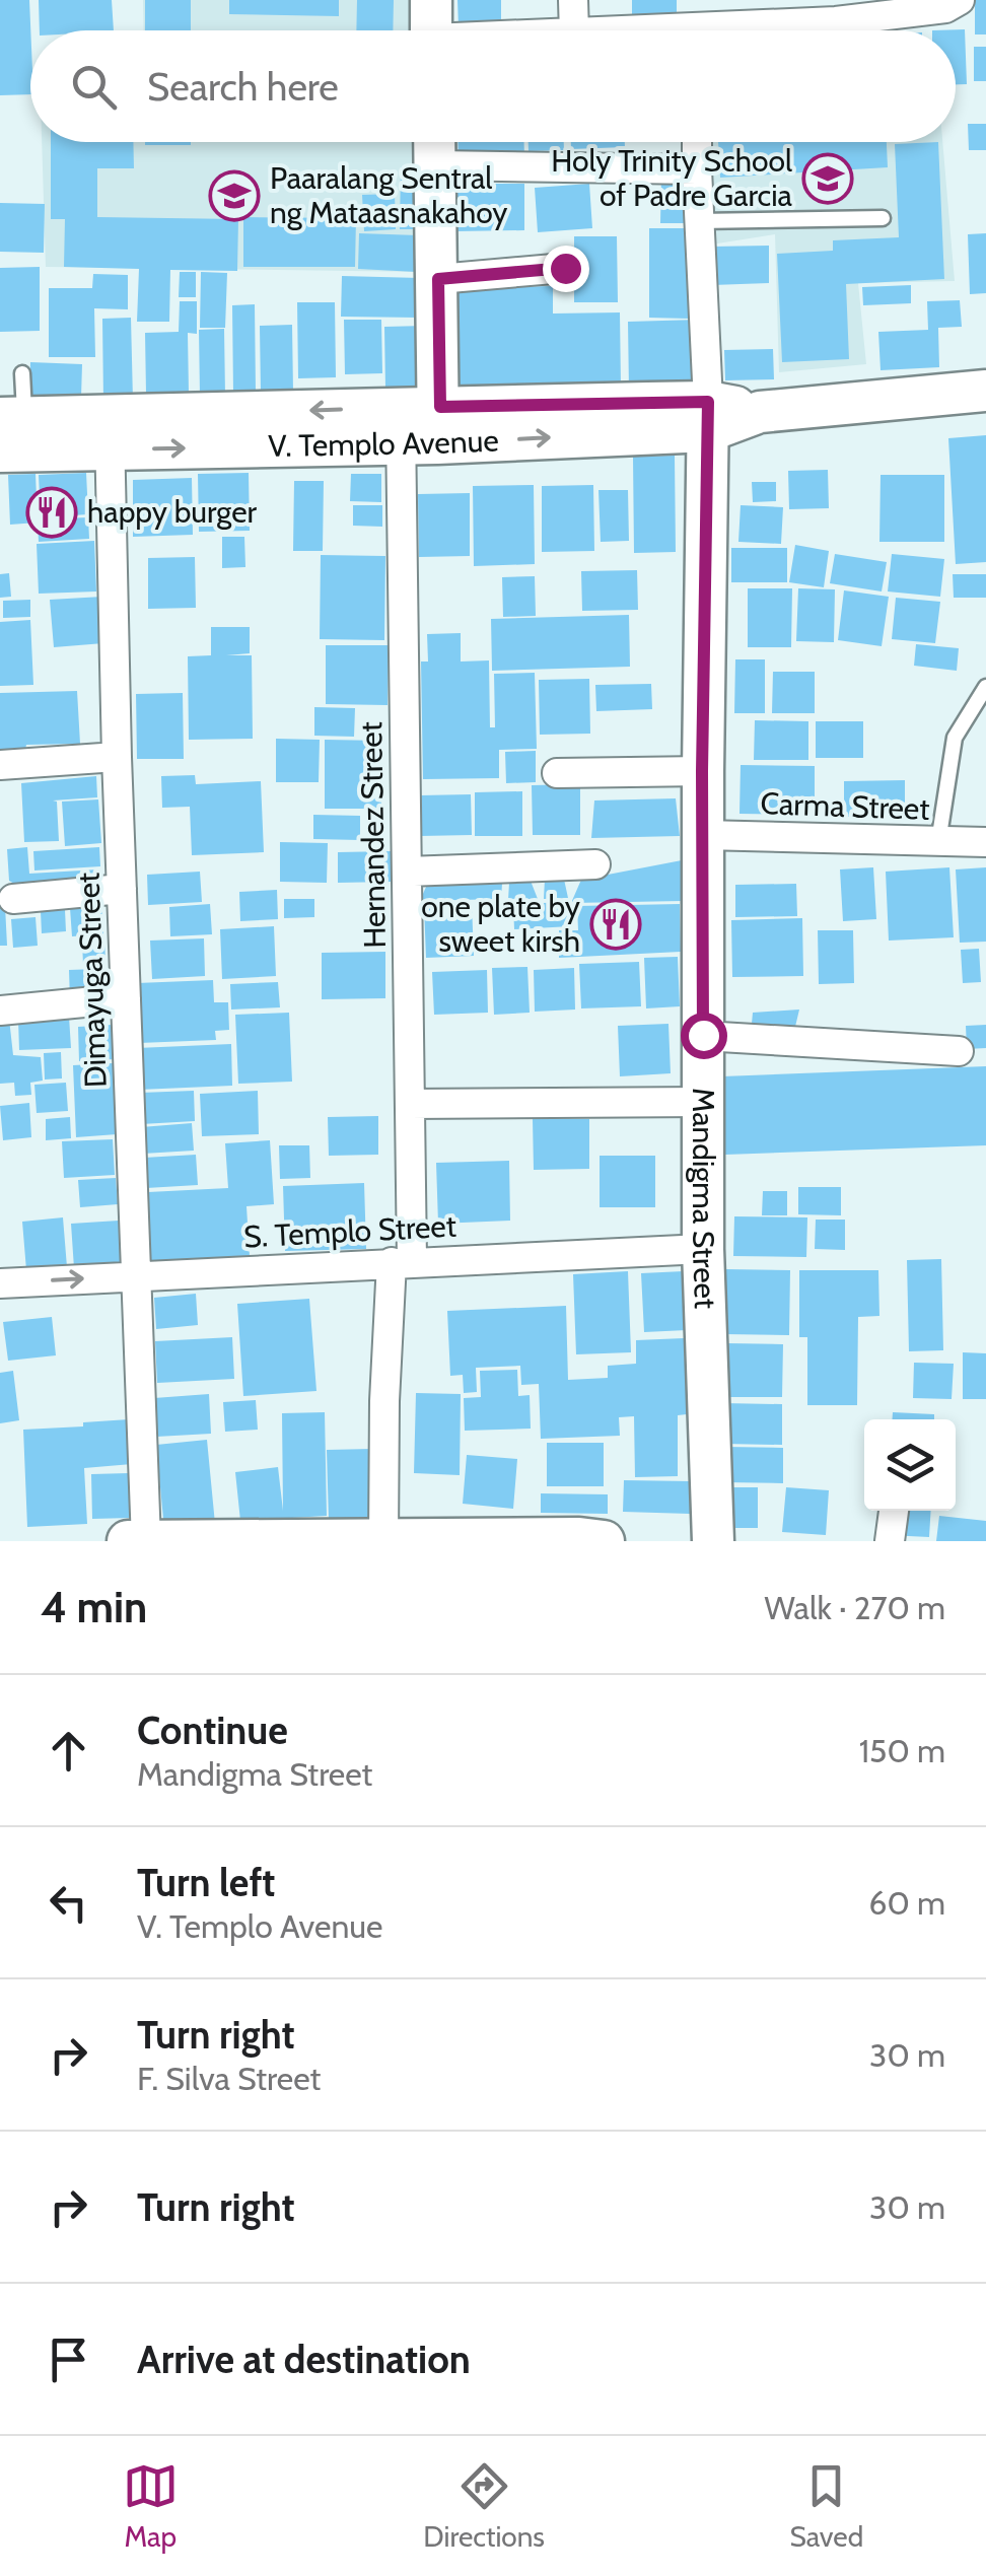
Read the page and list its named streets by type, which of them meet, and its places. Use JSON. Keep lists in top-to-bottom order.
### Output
{
  "streets": {
    "main road": ["V. Templo Avenue", "Mandigma Street"],
    "street": [
      "Carma Street",
      "Hernandez Street",
      "Dimayuga Street",
      "S. Templo Street"
    ]
  },
  "crossings": [
    ["V. Templo Avenue", "Hernandez Street"],
    ["V. Templo Avenue", "Dimayuga Street"],
    ["V. Templo Avenue", "Mandigma Street"],
    ["Carma Street", "Mandigma Street"],
    ["Hernandez Street", "S. Templo Street"],
    ["Dimayuga Street", "S. Templo Street"],
    ["Mandigma Street", "S. Templo Street"]
  ],
  "places": {
    "school or university": ["Holy Trinity School of Padre Garcia", "Paaralang Sentral ng Mataasnakahoy"],
    "restaurant": ["happy burger", "one plate by sweet kirsh"]
  },
  "page": {
    "search": "Search here",
    "heading": ["4 min", "Walk · 270 m"],
    "list": [
      ["Continue", "Mandigma Street", "150 m"],
      ["Turn left", "V. Templo Avenue", "60 m"],
      ["Turn right", "F. Silva Street", "30 m"],
      ["Turn right", "30 m"],
      "Arrive at destination"
    ],
    "nav": ["Map", "Directions", "Saved"]
  }
}
